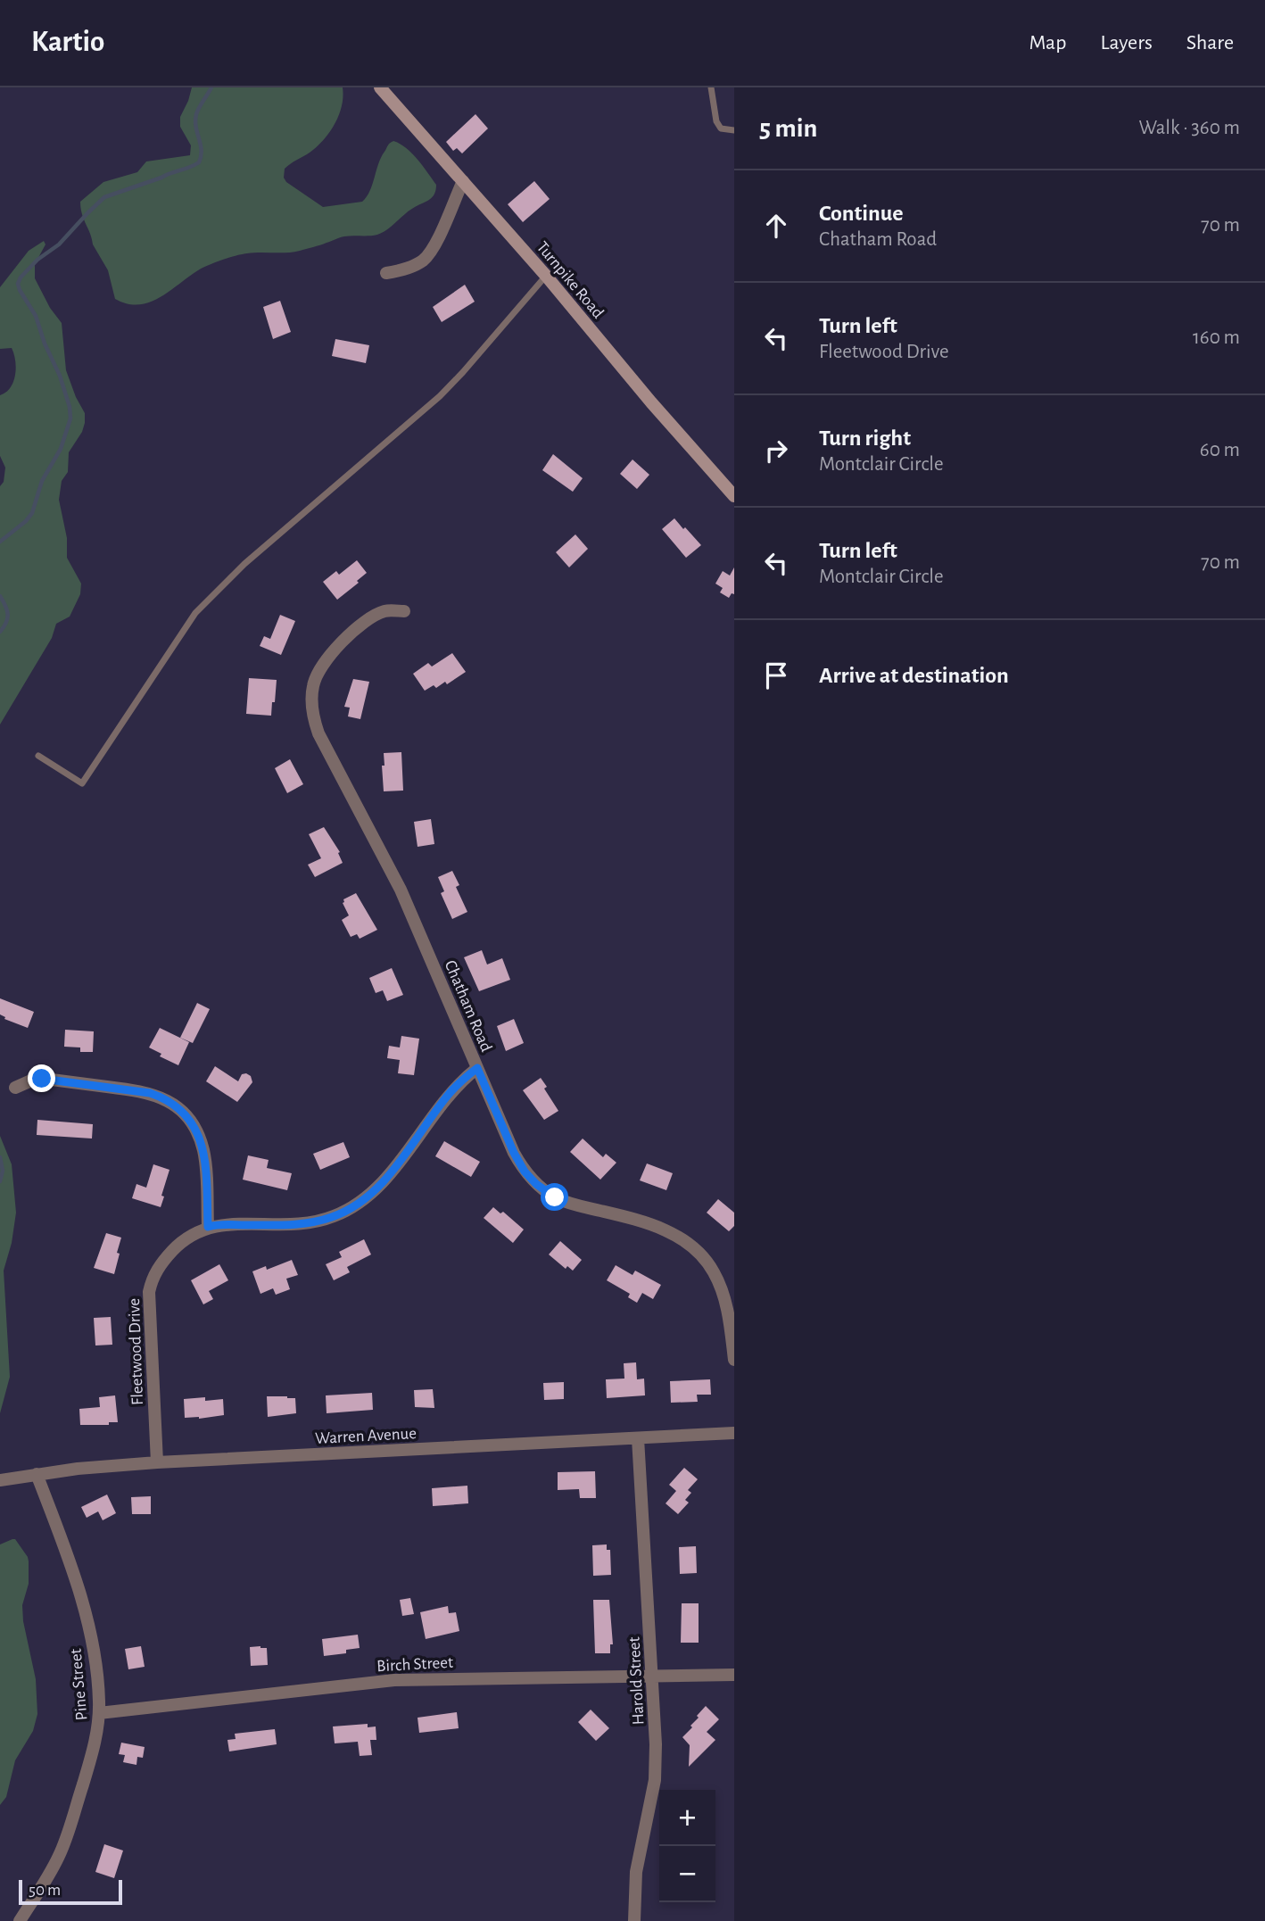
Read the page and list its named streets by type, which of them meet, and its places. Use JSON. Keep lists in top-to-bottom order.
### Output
{
  "streets": {
    "main road": ["Turnpike Road"],
    "street": [
      "Chatham Road",
      "Fleetwood Drive",
      "Warren Avenue",
      "Birch Street",
      "Harold Street",
      "Pine Street"
    ]
  },
  "crossings": [
    ["Chatham Road", "Fleetwood Drive"],
    ["Fleetwood Drive", "Warren Avenue"],
    ["Warren Avenue", "Harold Street"],
    ["Warren Avenue", "Pine Street"],
    ["Birch Street", "Harold Street"],
    ["Birch Street", "Pine Street"]
  ],
  "scale_bar": "50 m",
  "page": {
    "header": "Kartio",
    "nav": ["Map", "Layers", "Share"],
    "heading": ["5 min", "Walk · 360 m"],
    "list": [
      ["Continue", "Chatham Road", "70 m"],
      ["Turn left", "Fleetwood Drive", "160 m"],
      ["Turn right", "Montclair Circle", "60 m"],
      ["Turn left", "Montclair Circle", "70 m"],
      "Arrive at destination"
    ],
    "map_buttons": ["+", "−"],
    "scale": "50 m"
  }
}
